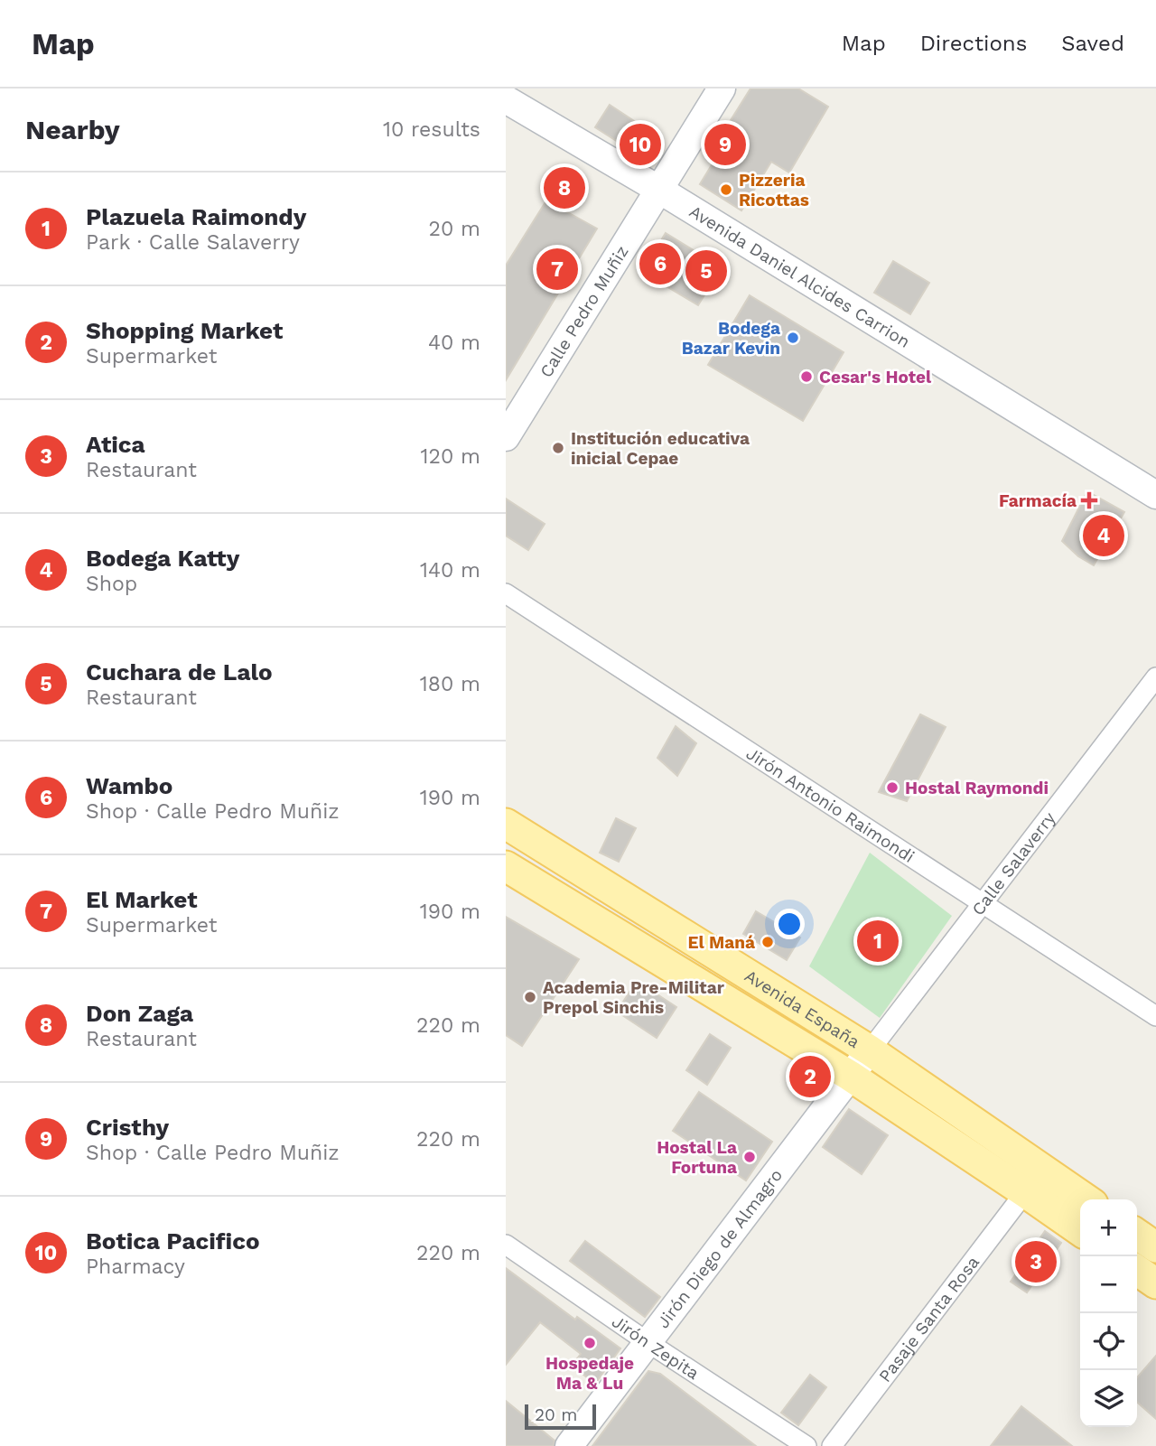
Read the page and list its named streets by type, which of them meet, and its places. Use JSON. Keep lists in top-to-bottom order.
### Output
{
  "streets": {
    "main road": ["Avenida España"],
    "street": [
      "Avenida Daniel Alcides Carrion",
      "Calle Pedro Muñiz",
      "Jirón Antonio Raimondi",
      "Calle Salaverry",
      "Jirón Diego de Almagro",
      "Pasaje Santa Rosa",
      "Jirón Zepita"
    ]
  },
  "crossings": [
    ["Avenida Daniel Alcides Carrion", "Calle Pedro Muñiz"],
    ["Jirón Antonio Raimondi", "Calle Salaverry"],
    ["Calle Salaverry", "Avenida España"],
    ["Calle Salaverry", "Jirón Diego de Almagro"],
    ["Avenida España", "Jirón Diego de Almagro"],
    ["Avenida España", "Pasaje Santa Rosa"],
    ["Jirón Diego de Almagro", "Jirón Zepita"]
  ],
  "places": {
    "other": [
      "Pizzeria Ricottas",
      "Bodega Bazar Kevin",
      "Cesar's Hotel",
      "Institución educativa inicial Cepae",
      "Hostal Raymondi",
      "El Maná",
      "Academia Pre-Militar Prepol Sinchis",
      "Hostal La Fortuna",
      "Hospedaje Ma & Lu"
    ],
    "health": ["Farmacía"]
  },
  "scale_bar": "20 m",
  "page": {
    "header": "Map",
    "nav": ["Map", "Directions", "Saved"],
    "heading": ["Nearby", "10 results"],
    "pins": [
      "9",
      "10",
      "8",
      "6",
      "7",
      "5",
      "4",
      "1",
      "2",
      "3"
    ],
    "list": [
      {
        "mark": "1",
        "name": "Plazuela Raimondy",
        "note": "Park · Calle Salaverry",
        "value": "20 m"
      },
      {
        "mark": "2",
        "name": "Shopping Market",
        "note": "Supermarket",
        "value": "40 m"
      },
      {
        "mark": "3",
        "name": "Atica",
        "note": "Restaurant",
        "value": "120 m"
      },
      {
        "mark": "4",
        "name": "Bodega Katty",
        "note": "Shop",
        "value": "140 m"
      },
      {
        "mark": "5",
        "name": "Cuchara de Lalo",
        "note": "Restaurant",
        "value": "180 m"
      },
      {
        "mark": "6",
        "name": "Wambo",
        "note": "Shop · Calle Pedro Muñiz",
        "value": "190 m"
      },
      {
        "mark": "7",
        "name": "El Market",
        "note": "Supermarket",
        "value": "190 m"
      },
      {
        "mark": "8",
        "name": "Don Zaga",
        "note": "Restaurant",
        "value": "220 m"
      },
      {
        "mark": "9",
        "name": "Cristhy",
        "note": "Shop · Calle Pedro Muñiz",
        "value": "220 m"
      },
      {
        "mark": "10",
        "name": "Botica Pacifico",
        "note": "Pharmacy",
        "value": "220 m"
      }
    ],
    "map_buttons": ["+", "−"],
    "scale": "20 m"
  }
}
